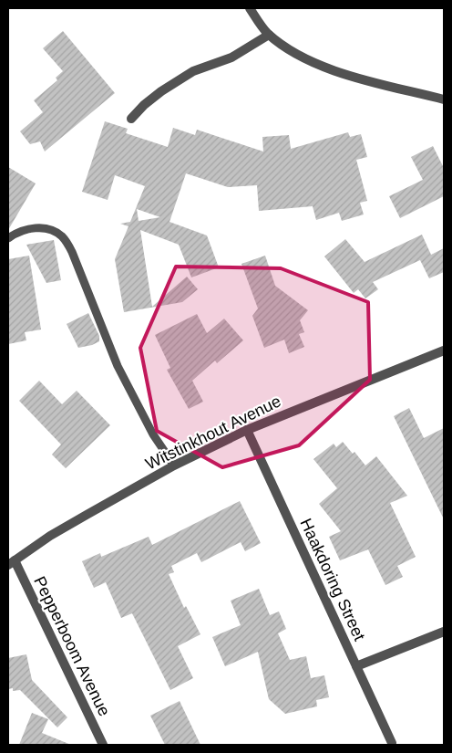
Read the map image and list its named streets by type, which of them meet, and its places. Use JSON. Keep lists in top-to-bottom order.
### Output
{
  "streets": {
    "street": ["Witstinkhout Avenue", "Haakdoring Street", "Pepperboom Avenue"]
  },
  "crossings": [
    ["Witstinkhout Avenue", "Haakdoring Street"],
    ["Witstinkhout Avenue", "Pepperboom Avenue"]
  ]
}
